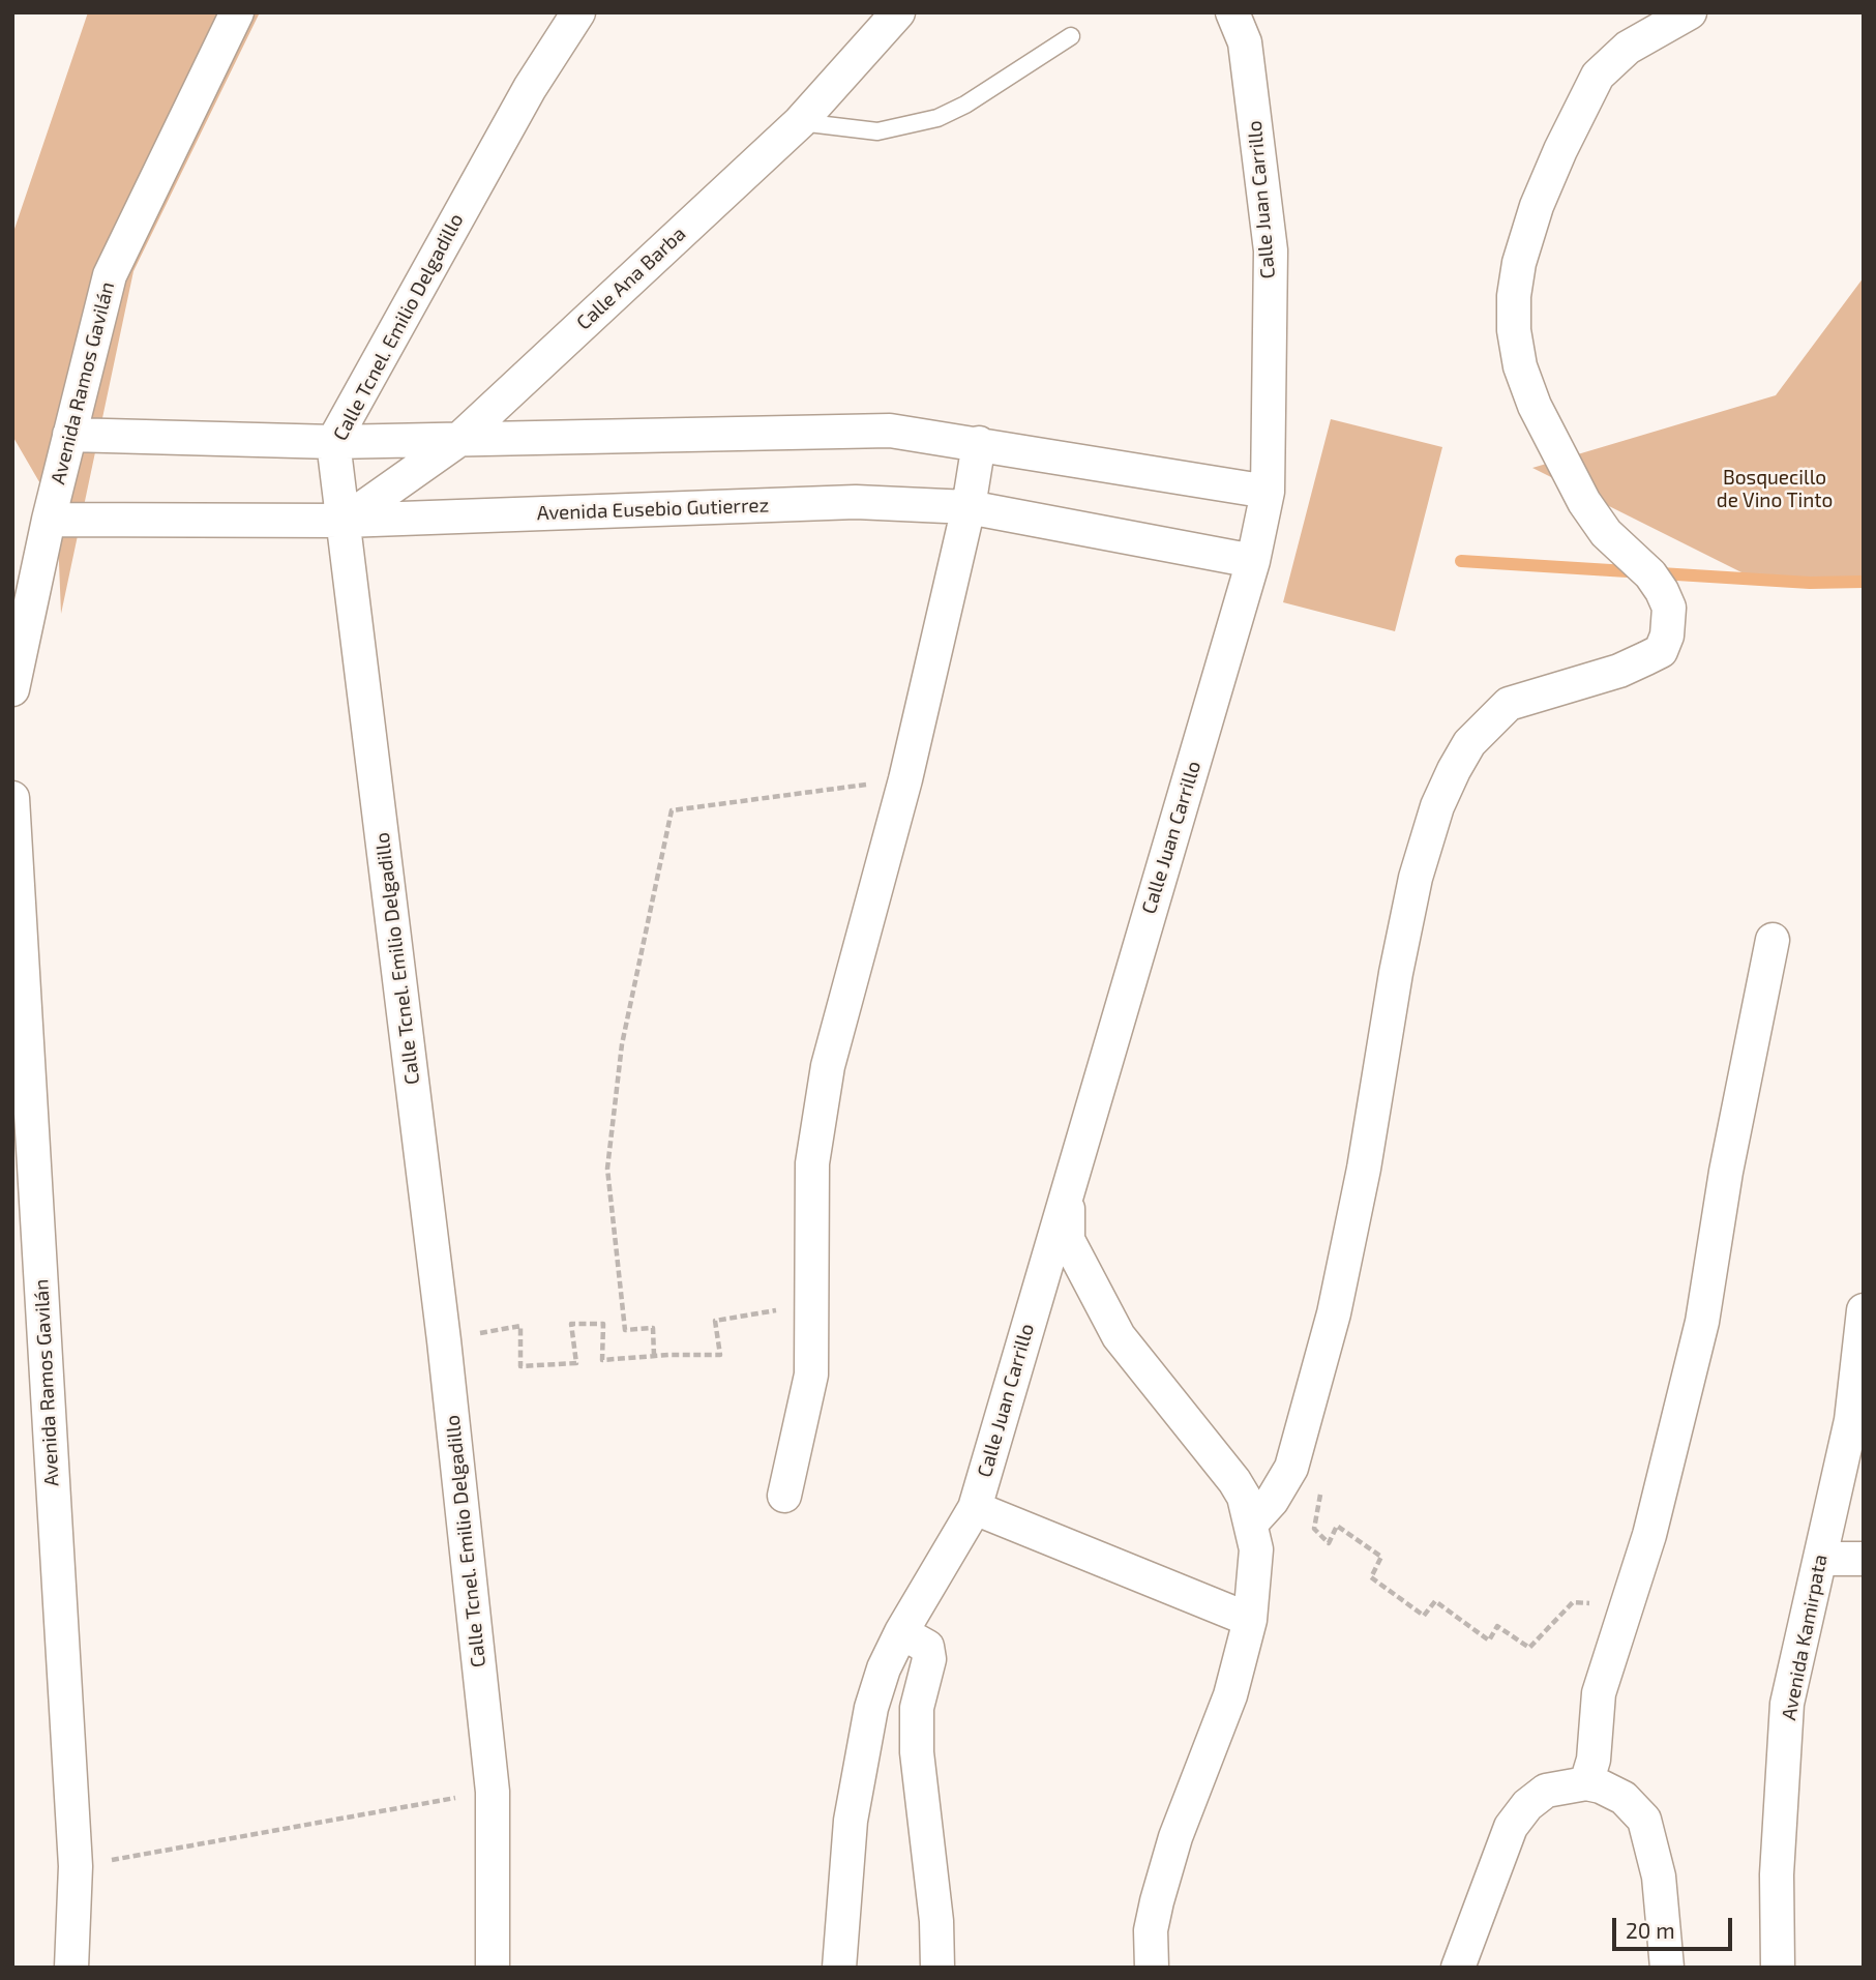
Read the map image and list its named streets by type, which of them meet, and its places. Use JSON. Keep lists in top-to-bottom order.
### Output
{
  "streets": {
    "street": [
      "Calle Juan Carrillo",
      "Calle Ana Barba",
      "Calle Tcnel. Emilio Delgadillo",
      "Avenida Ramos Gavilán",
      "Avenida Eusebio Gutierrez",
      "Avenida Kamirpata"
    ]
  },
  "crossings": [
    ["Calle Juan Carrillo", "Avenida Eusebio Gutierrez"],
    ["Calle Ana Barba", "Calle Tcnel. Emilio Delgadillo"],
    ["Calle Ana Barba", "Avenida Eusebio Gutierrez"],
    ["Calle Tcnel. Emilio Delgadillo", "Avenida Eusebio Gutierrez"],
    ["Avenida Ramos Gavilán", "Avenida Eusebio Gutierrez"]
  ],
  "parks": ["Bosquecillo de Vino Tinto"],
  "scale_bar": "20 m"
}
